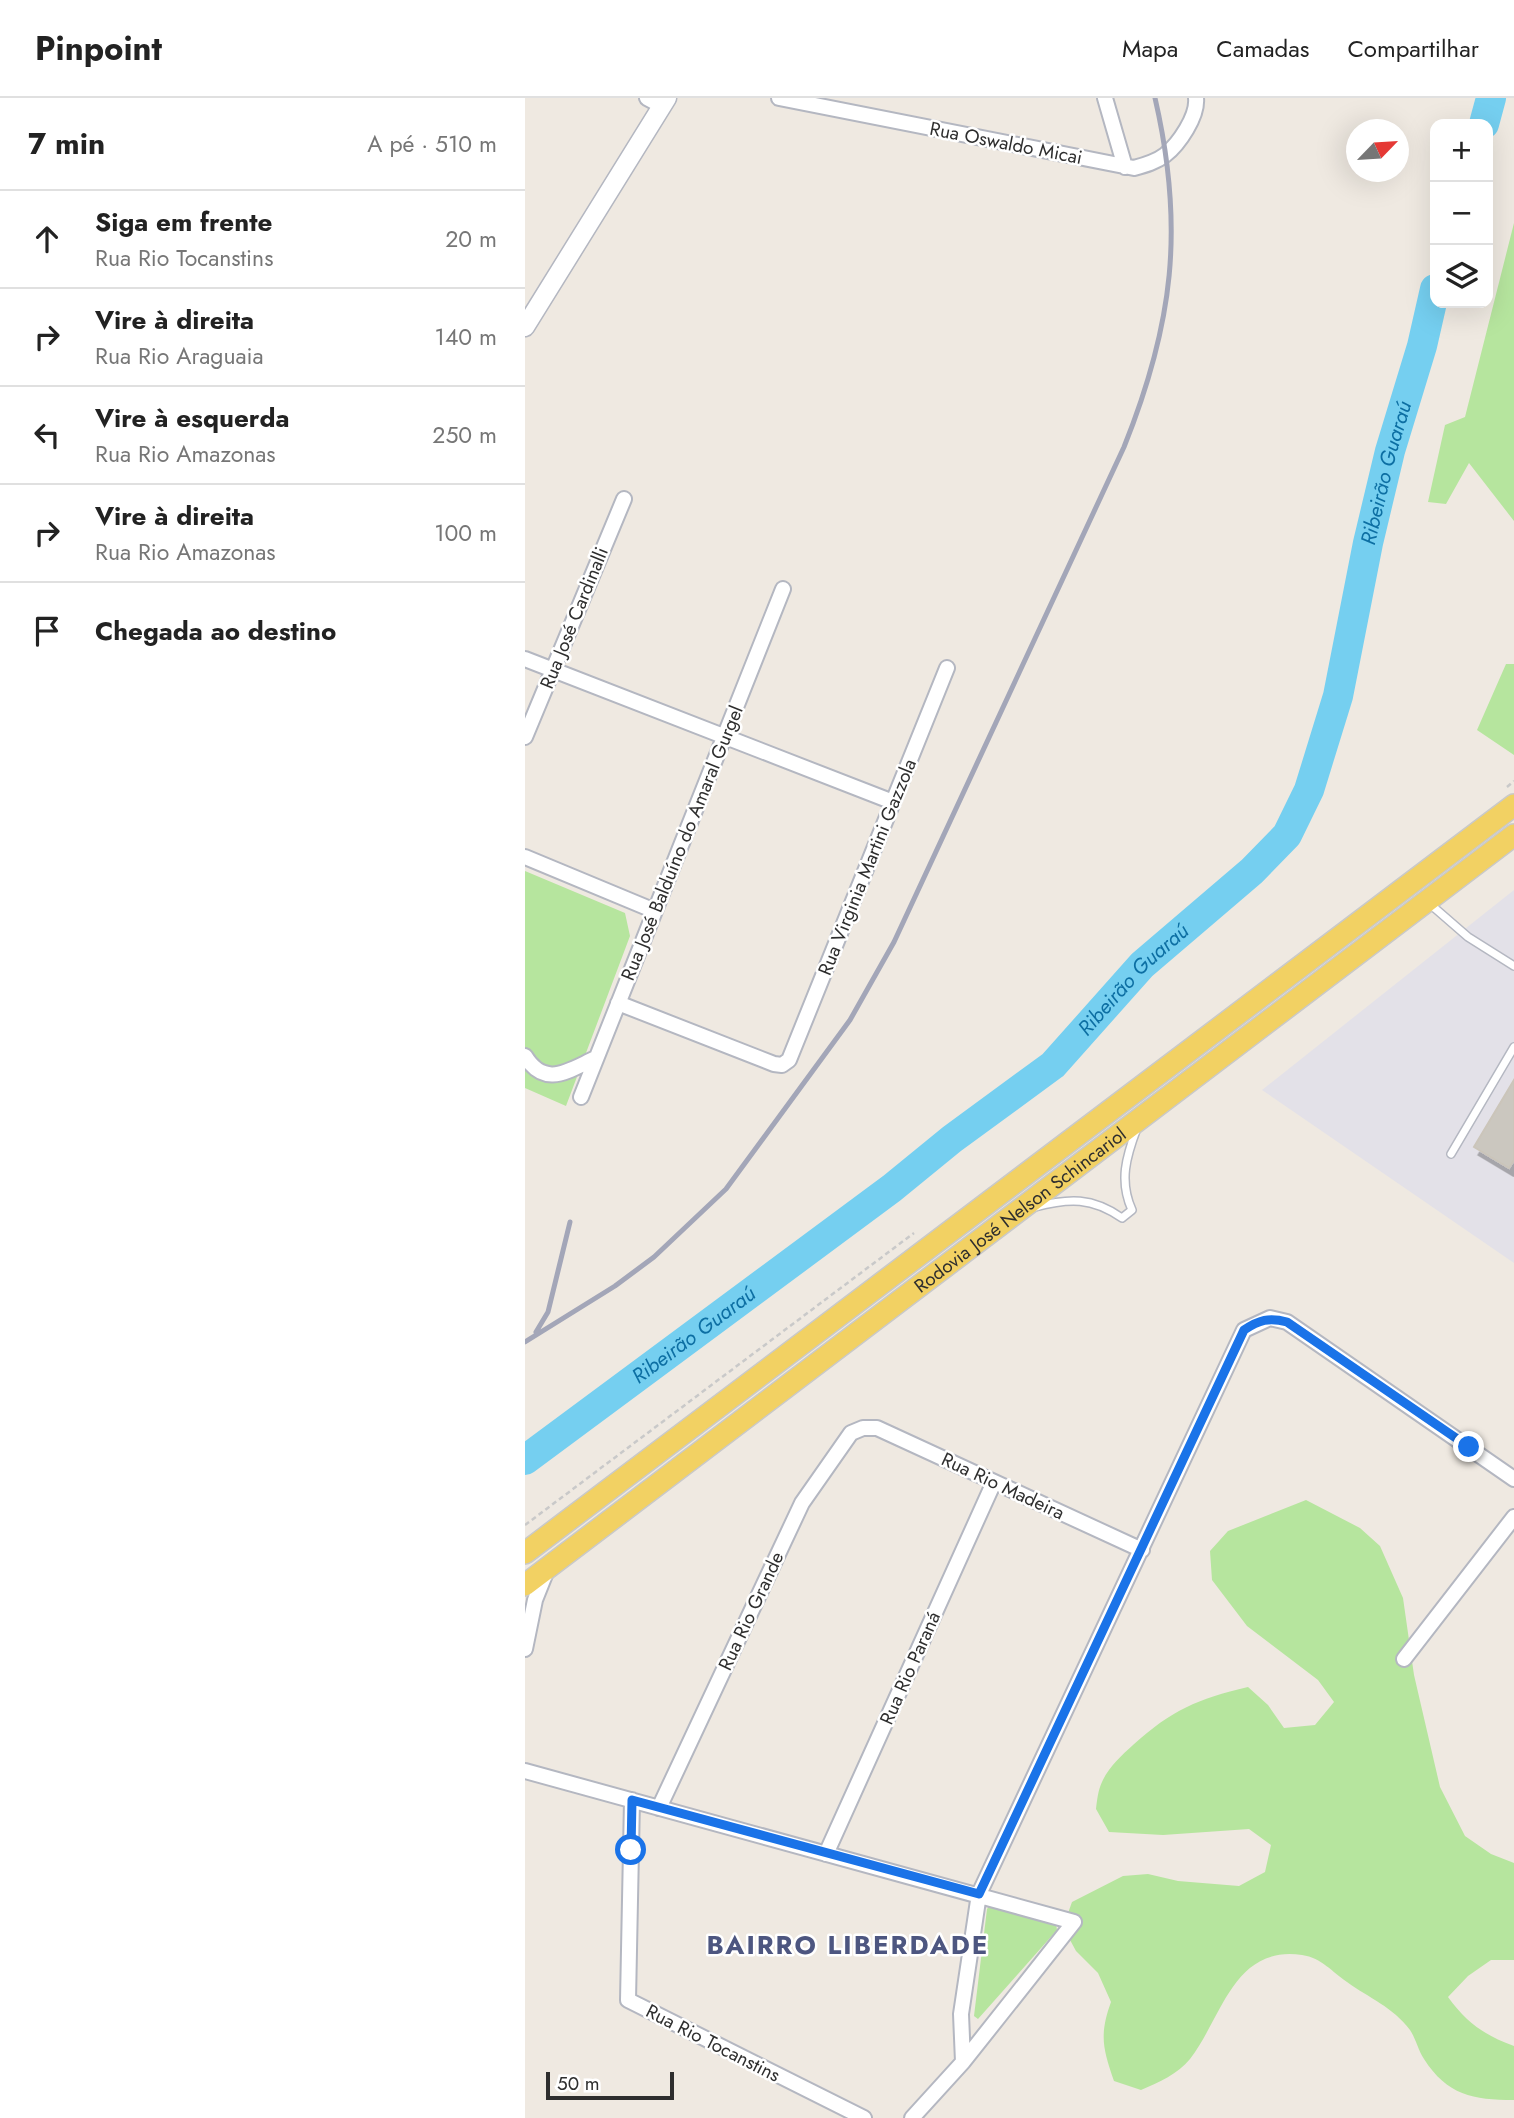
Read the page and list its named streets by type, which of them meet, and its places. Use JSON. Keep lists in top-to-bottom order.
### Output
{
  "streets": {
    "main road": ["Rodovia José Nelson Schincariol"],
    "street": [
      "Rua Oswaldo Micai",
      "Rua José Cardinalli",
      "Rua José Balduíno do Amaral Gurgel",
      "Rua Virginia Martini Gazzola",
      "Rua Rio Madeira",
      "Rua Rio Grande",
      "Rua Rio Paraná",
      "Rua Rio Tocanstins"
    ]
  },
  "crossings": [
    ["Rua José Balduíno do Amaral Gurgel", "Rua Virginia Martini Gazzola"],
    ["Rua Rio Madeira", "Rua Rio Grande"],
    ["Rua Rio Madeira", "Rua Rio Paraná"]
  ],
  "districts": ["BAIRRO LIBERDADE"],
  "water": ["Ribeirão Guaraú"],
  "scale_bar": "50 m",
  "north": "top right",
  "page": {
    "header": "Pinpoint",
    "nav": ["Mapa", "Camadas", "Compartilhar"],
    "heading": ["7 min", "A pé · 510 m"],
    "map_buttons": ["+", "−"],
    "list": [
      ["Siga em frente", "Rua Rio Tocanstins", "20 m"],
      ["Vire à direita", "Rua Rio Araguaia", "140 m"],
      ["Vire à esquerda", "Rua Rio Amazonas", "250 m"],
      ["Vire à direita", "Rua Rio Amazonas", "100 m"],
      "Chegada ao destino"
    ],
    "scale": "50 m"
  }
}
